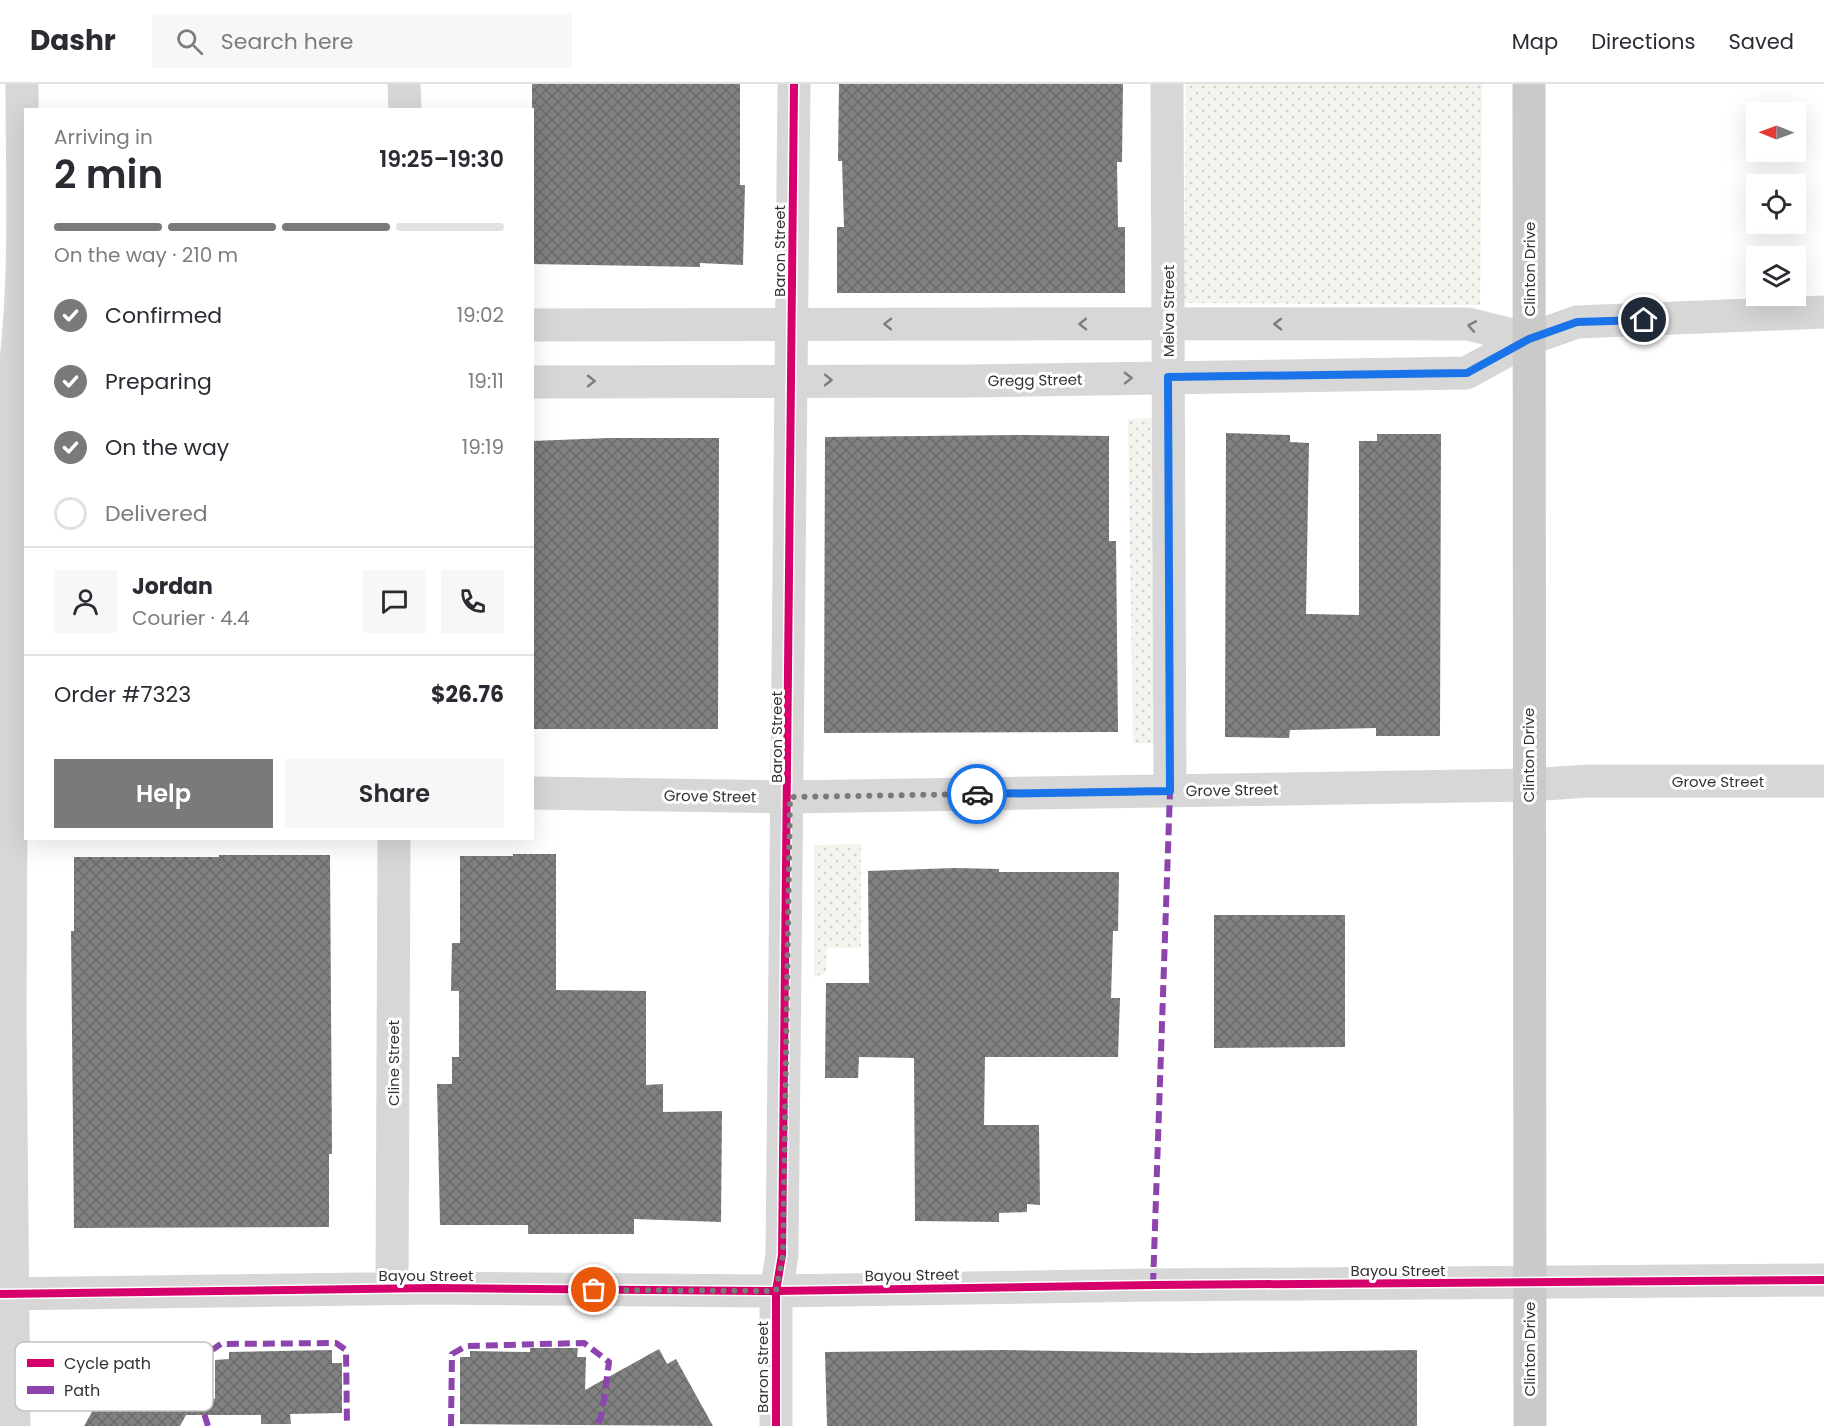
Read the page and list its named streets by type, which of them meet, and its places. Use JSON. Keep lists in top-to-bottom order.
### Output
{
  "streets": {
    "main road": ["Clinton Drive"],
    "street": [
      "Baron Street",
      "Melva Street",
      "Gregg Street",
      "Grove Street",
      "Cline Street",
      "Bayou Street"
    ]
  },
  "crossings": [
    ["Baron Street", "Gregg Street"],
    ["Baron Street", "Grove Street"],
    ["Baron Street", "Bayou Street"],
    ["Clinton Drive", "Gregg Street"],
    ["Clinton Drive", "Grove Street"],
    ["Clinton Drive", "Bayou Street"],
    ["Melva Street", "Gregg Street"],
    ["Melva Street", "Grove Street"],
    ["Cline Street", "Bayou Street"]
  ],
  "legend": ["Cycle path", "Path"],
  "north": "left",
  "page": {
    "header": "Dashr",
    "search": "Search here",
    "nav": ["Map", "Directions", "Saved"],
    "heading": ["2 min", "Arriving in", "19:25–19:30"],
    "panel": [
      "Jordan",
      "Courier · 4.4",
      "Order #7323",
      "$26.76"
    ],
    "bar": "On the way · 210 m",
    "list": [
      ["Confirmed", "19:02"],
      ["Preparing", "19:11"],
      ["On the way", "19:19"],
      "Delivered"
    ],
    "buttons": ["Help", "Share"]
  }
}
